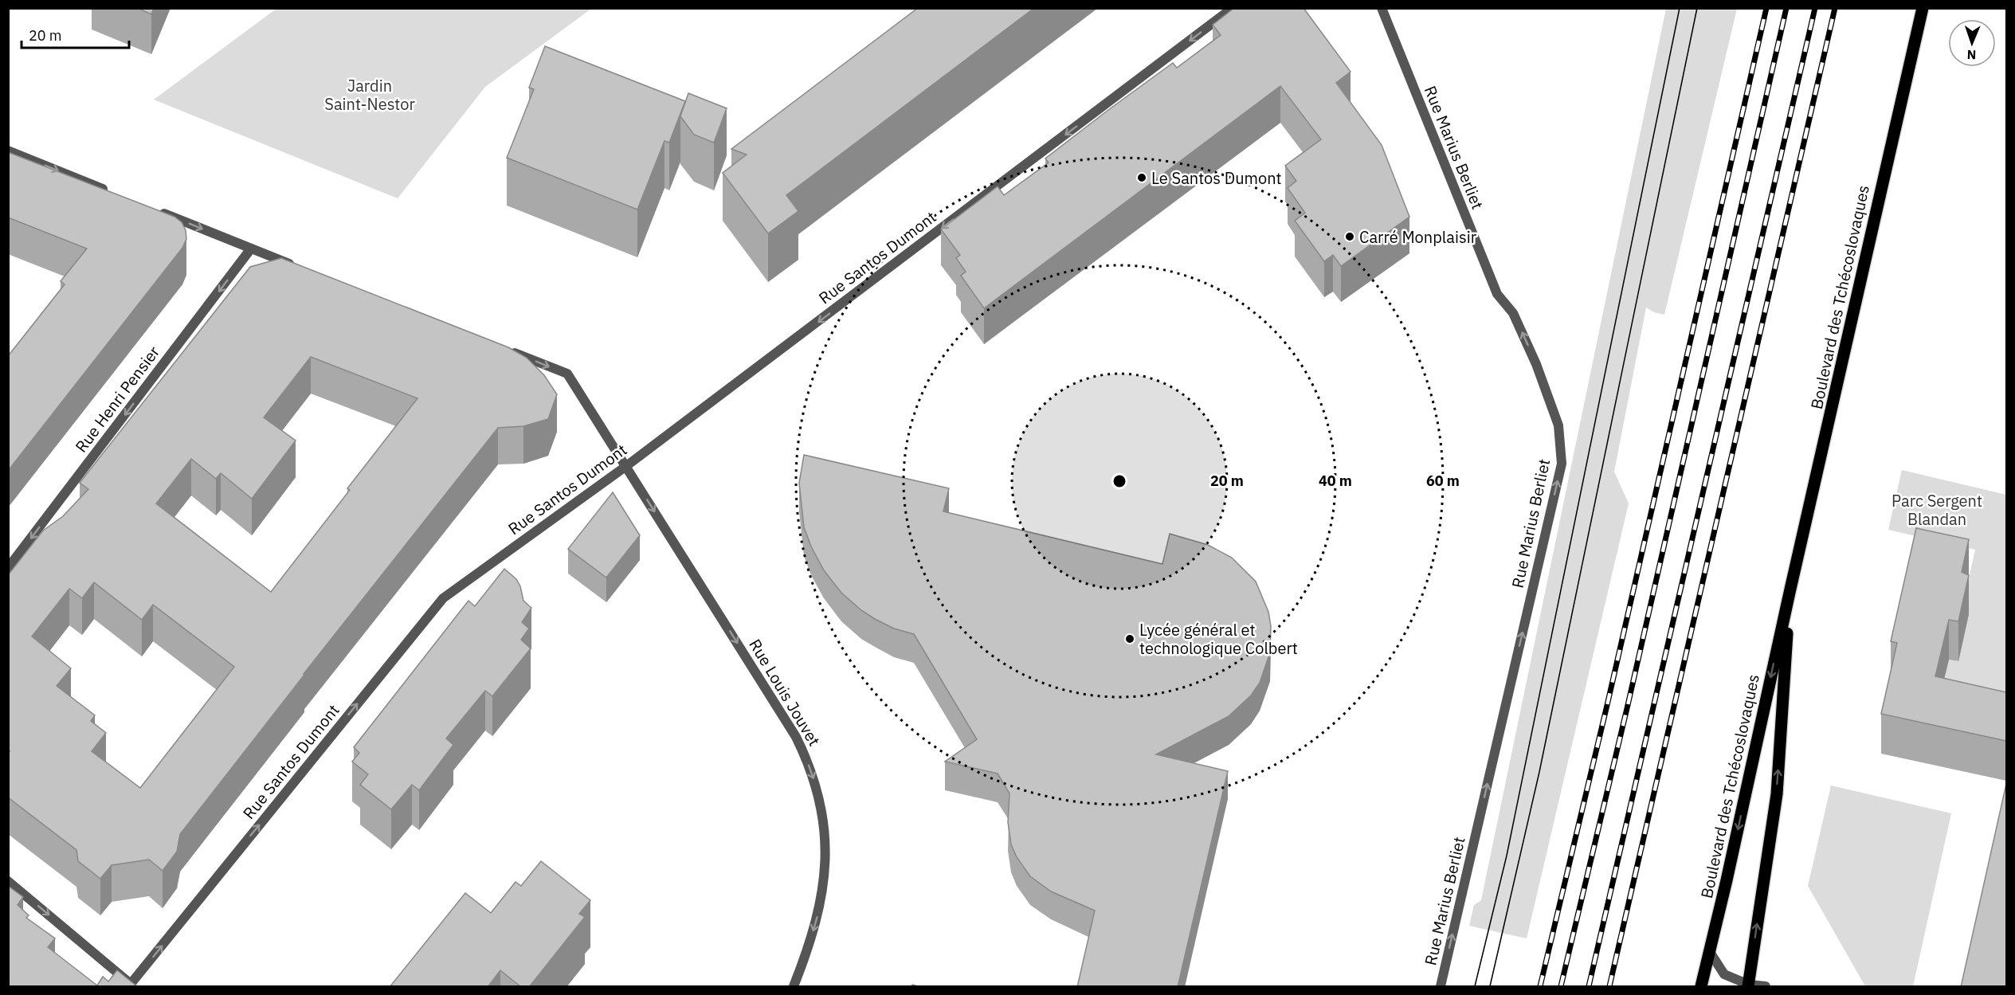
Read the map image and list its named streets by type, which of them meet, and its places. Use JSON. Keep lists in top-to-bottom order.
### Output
{
  "streets": {
    "main road": ["Boulevard des Tchécoslovaques"],
    "street": [
      "Rue Marius Berliet",
      "Rue Santos Dumont",
      "Rue Henri Pensier",
      "Rue Louis Jouvet"
    ]
  },
  "crossings": [
    ["Rue Santos Dumont", "Rue Louis Jouvet"]
  ],
  "one_way": ["Rue Marius Berliet", "Rue Henri Pensier", "Rue Louis Jouvet"],
  "parks": ["Jardin Saint-Nestor", "Parc Sergent Blandan"],
  "places": ["Le Santos Dumont", "Carré Monplaisir", "Lycée général et technologique Colbert"],
  "scale_bar": "20 m",
  "north": "bottom",
  "rings": ["20 m", "40 m", "60 m"]
}
